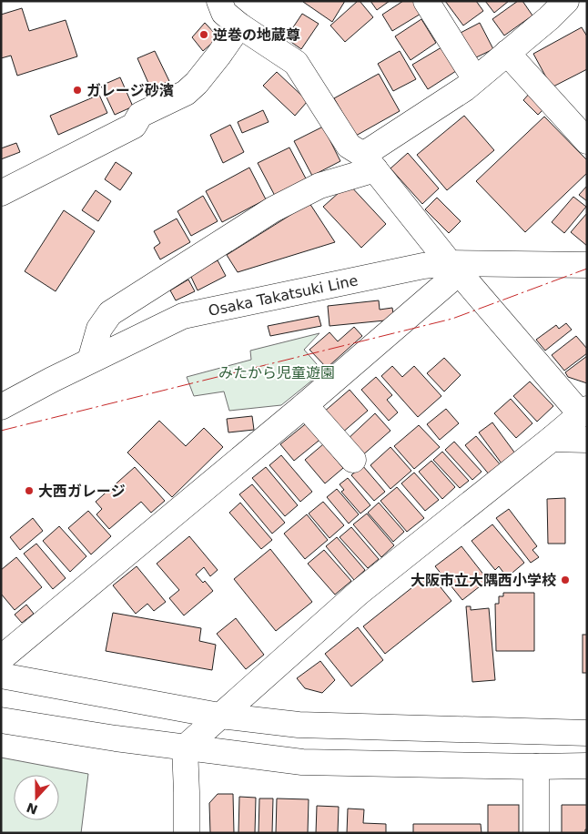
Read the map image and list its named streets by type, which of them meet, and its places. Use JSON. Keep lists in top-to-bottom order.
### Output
{
  "streets": {
    "street": ["Osaka Takatsuki Line"]
  },
  "parks": ["みたから児童遊園"],
  "places": [
    "逆巻の地蔵尊",
    "ガレージ砂濱",
    "大西ガレージ",
    "大阪市立大隅西小学校"
  ],
  "north": "bottom"
}
